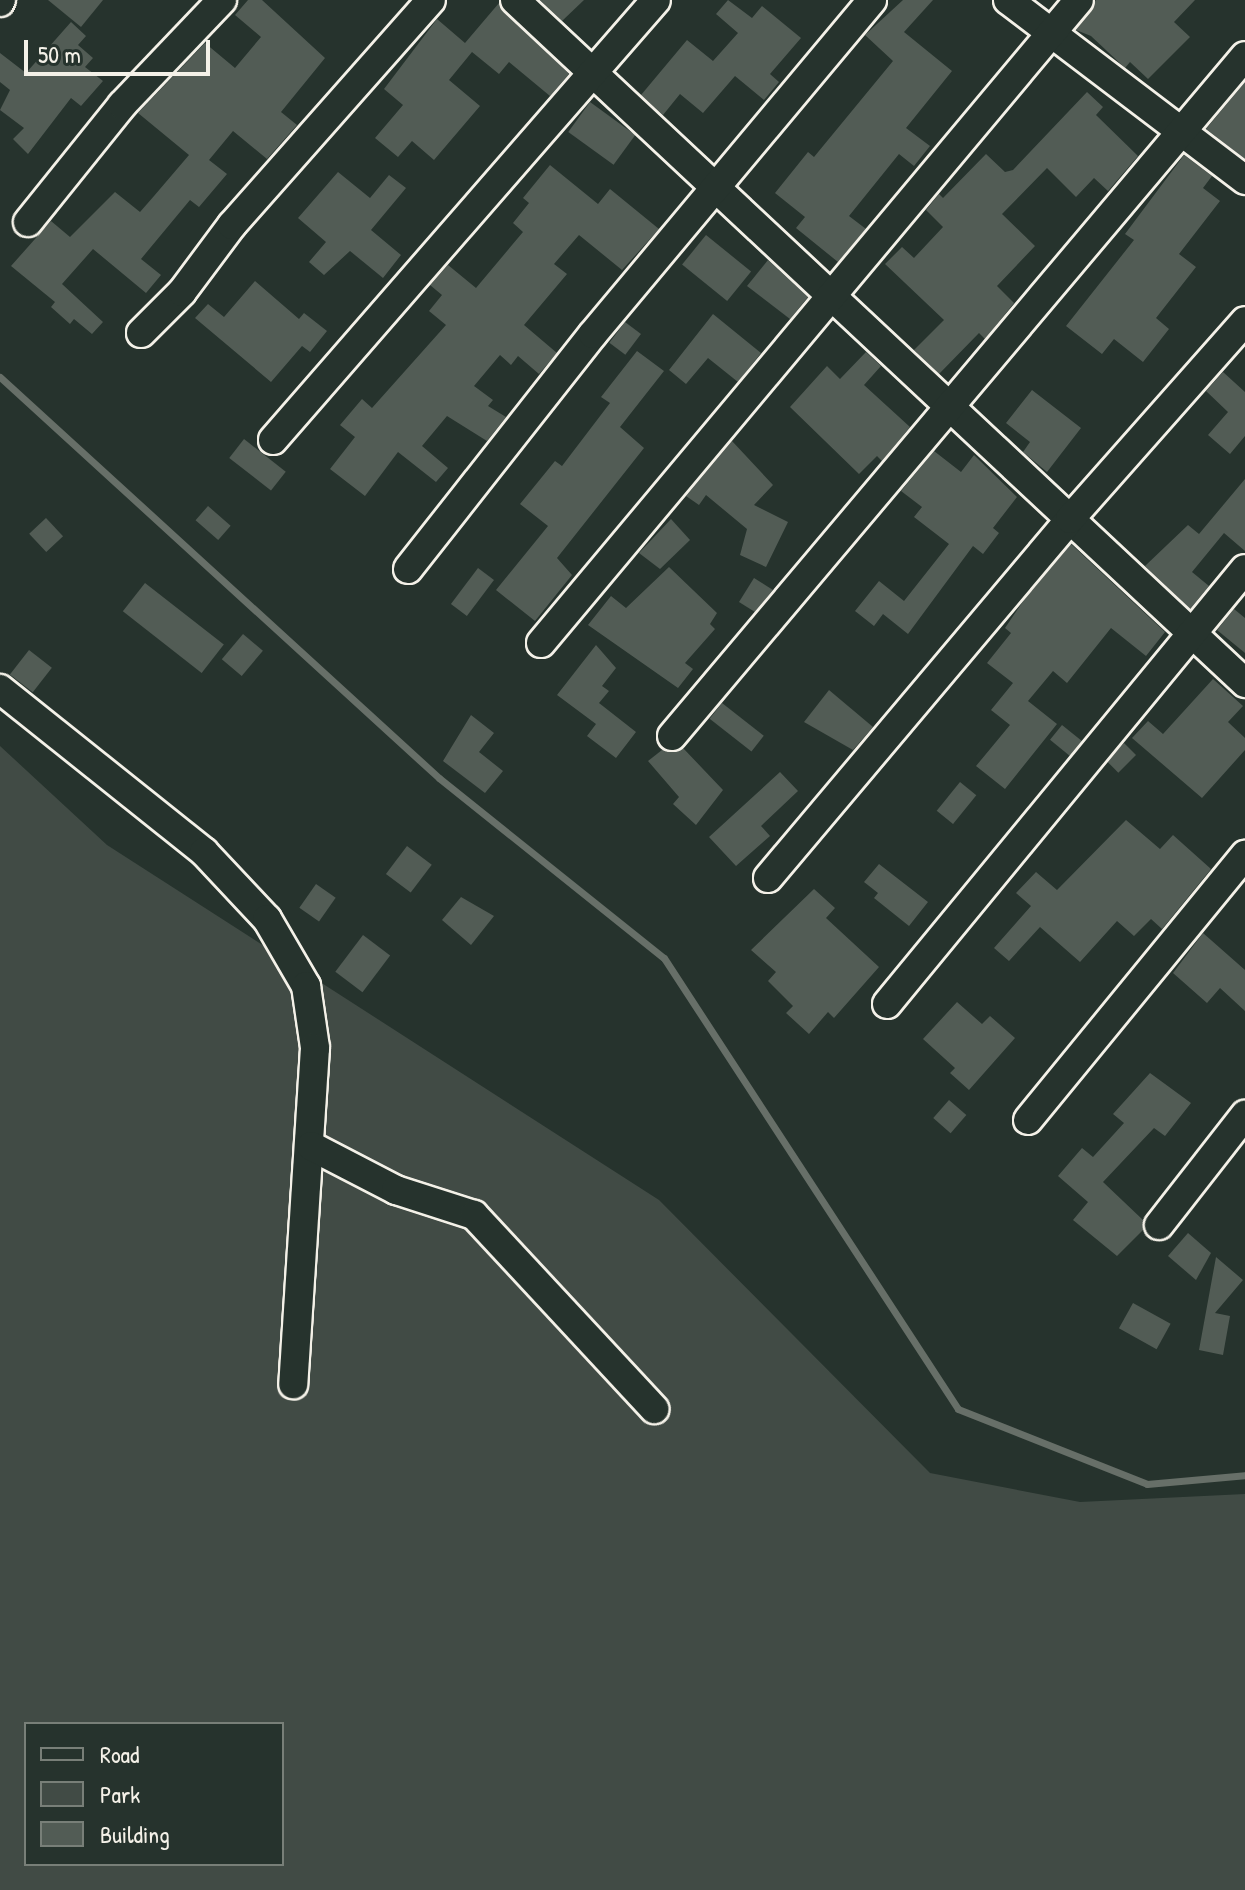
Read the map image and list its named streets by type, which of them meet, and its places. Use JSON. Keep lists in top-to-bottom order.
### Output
{
  "legend": ["Road", "Park", "Building"],
  "scale_bar": "50 m"
}
